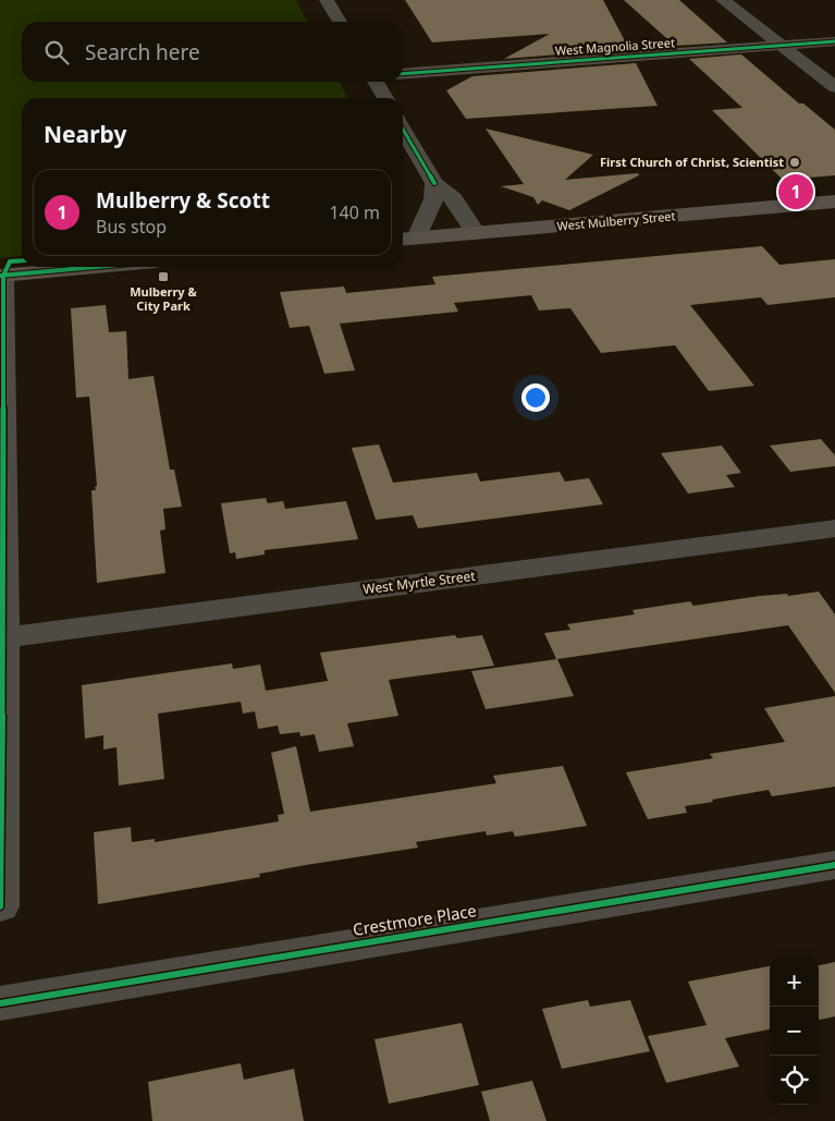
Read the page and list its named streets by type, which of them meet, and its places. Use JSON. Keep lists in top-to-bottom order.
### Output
{
  "streets": {
    "main road": ["West Mulberry Street"],
    "street": ["West Magnolia Street", "West Myrtle Street", "Crestmore Place"]
  },
  "places": {
    "other": ["First Church of Christ, Scientist"],
    "transit": ["Mulberry & City Park"]
  },
  "page": {
    "search": "Search here",
    "heading": "Nearby",
    "list": [
      {
        "mark": "1",
        "name": "Mulberry & Scott",
        "note": "Bus stop",
        "value": "140 m"
      }
    ],
    "pins": "1",
    "map_buttons": ["+", "−"]
  }
}
